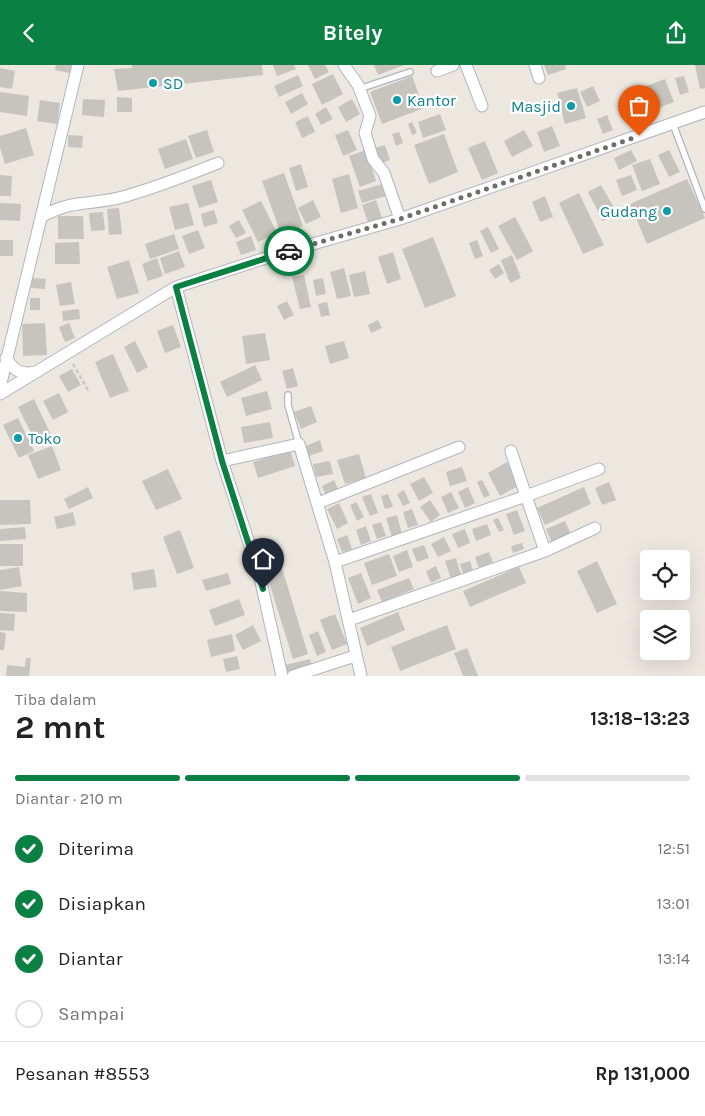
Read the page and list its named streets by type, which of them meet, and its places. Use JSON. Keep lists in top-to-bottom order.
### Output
{
  "places": [
    "SD",
    "Kantor",
    "Masjid",
    "Gudang",
    "Toko"
  ],
  "page": {
    "header": "Bitely",
    "heading": ["2 mnt", "Tiba dalam", "13:18–13:23"],
    "panel": ["Pesanan #8553", "Rp 131,000"],
    "bar": "Diantar · 210 m",
    "list": [
      ["Diterima", "12:51"],
      ["Disiapkan", "13:01"],
      ["Diantar", "13:14"],
      "Sampai"
    ]
  }
}
